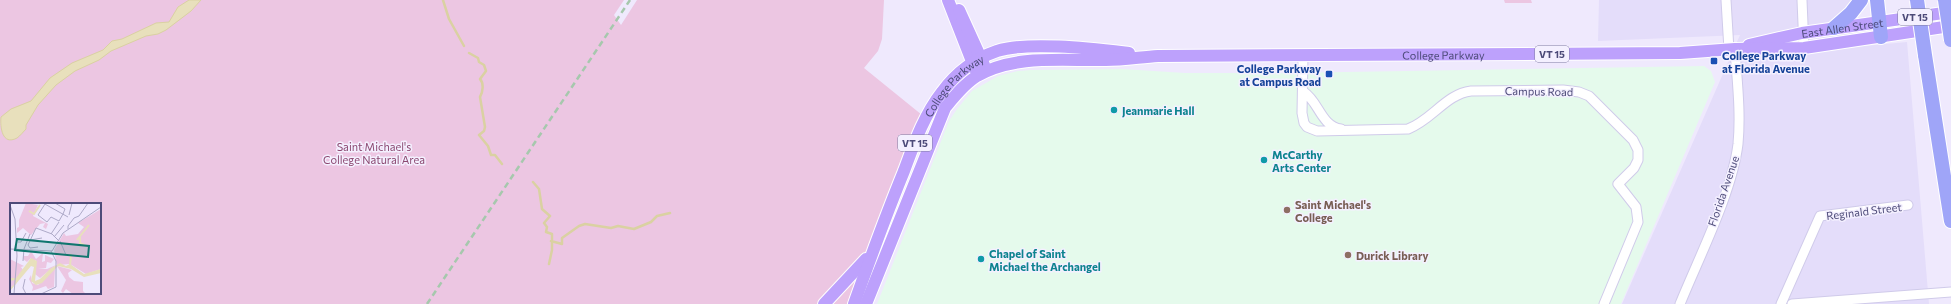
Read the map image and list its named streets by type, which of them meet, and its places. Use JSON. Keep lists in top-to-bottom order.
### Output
{
  "streets": {
    "main road": ["VT 15", "East Allen Street", "College Parkway"],
    "street": ["Campus Road", "Florida Avenue", "Reginald Street"]
  },
  "crossings": [
    ["East Allen Street", "College Parkway"],
    ["East Allen Street", "Florida Avenue"],
    ["College Parkway", "Campus Road"],
    ["College Parkway", "Florida Avenue"]
  ],
  "parks": ["Saint Michael's College Natural Area"],
  "places": {
    "transit": ["College Parkway at Florida Avenue", "College Parkway at Campus Road"],
    "other": [
      "Jeanmarie Hall",
      "McCarthy Arts Center",
      "Saint Michael's College",
      "Durick Library",
      "Chapel of Saint Michael the Archangel"
    ]
  }
}
